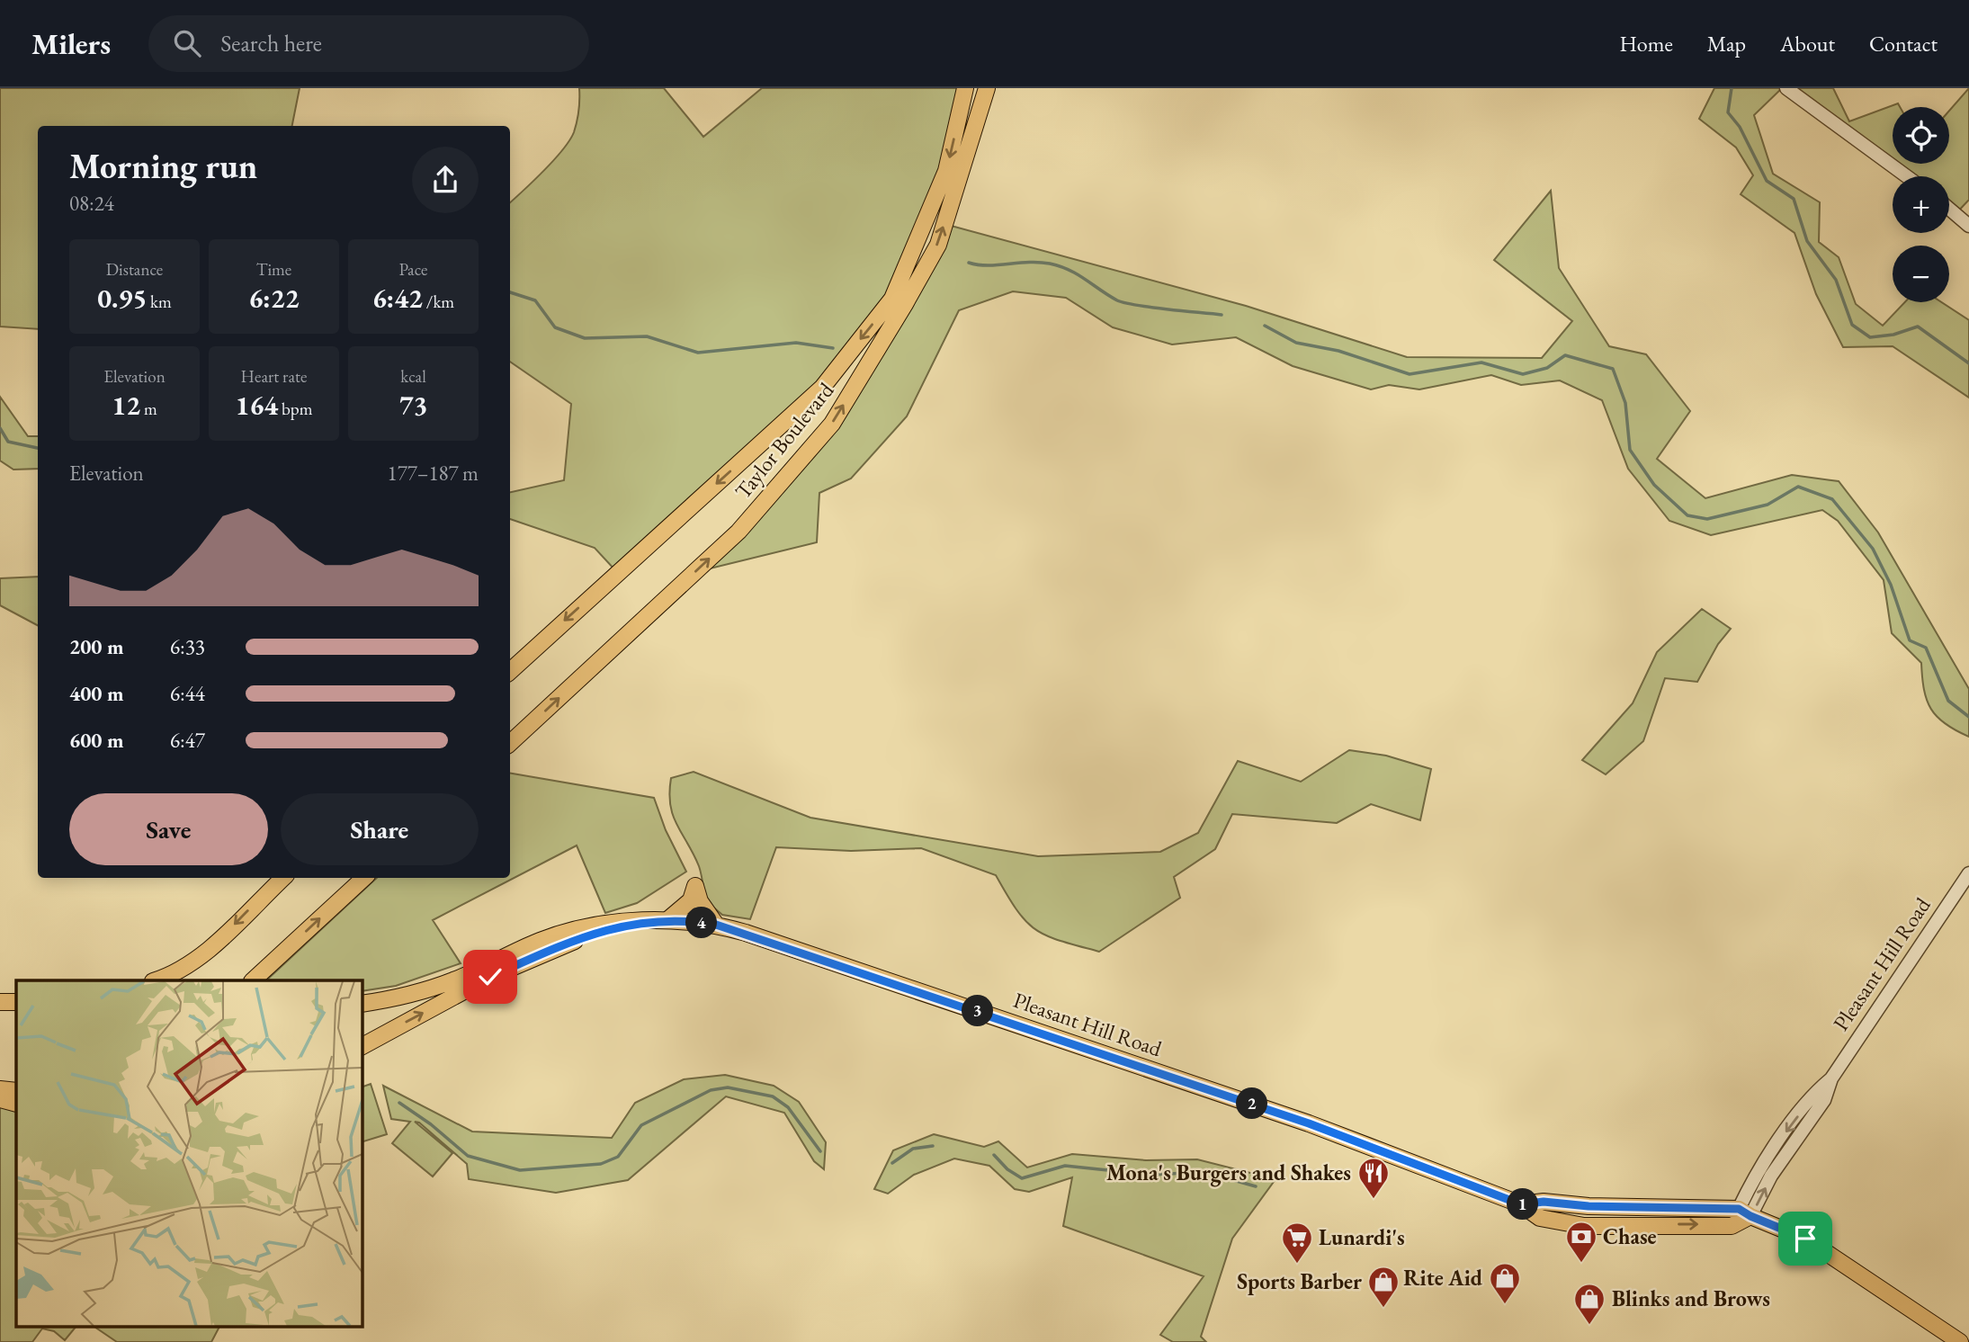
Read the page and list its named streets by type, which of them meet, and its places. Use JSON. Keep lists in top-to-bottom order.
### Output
{
  "streets": {
    "main road": ["Taylor Boulevard", "Pleasant Hill Road"]
  },
  "places": {
    "restaurant": ["Mona's Burgers and Shakes"],
    "bank": ["Chase"],
    "supermarket": ["Lunardi's"],
    "shop": ["Rite Aid", "Sports Barber", "Blinks and Brows"]
  },
  "page": {
    "header": "Milers",
    "search": "Search here",
    "nav": [
      "Home",
      "Map",
      "About",
      "Contact"
    ],
    "map_buttons": ["+", "−"],
    "heading": ["Morning run", "08:24"],
    "stats": [
      ["Distance", "0.95 km"],
      ["Time", "6:22"],
      ["Pace", "6:42 /km"],
      ["Elevation", "12 m"],
      ["Heart rate", "164 bpm"],
      ["kcal", "73"]
    ],
    "chart": ["Elevation", "177–187 m"],
    "list": [
      {
        "name": "200 m",
        "note": "6:33"
      },
      {
        "name": "400 m",
        "note": "6:44"
      },
      {
        "name": "600 m",
        "note": "6:47"
      }
    ],
    "buttons": ["Save", "Share"],
    "pins": [
      "4",
      "3",
      "2",
      "1"
    ]
  }
}
